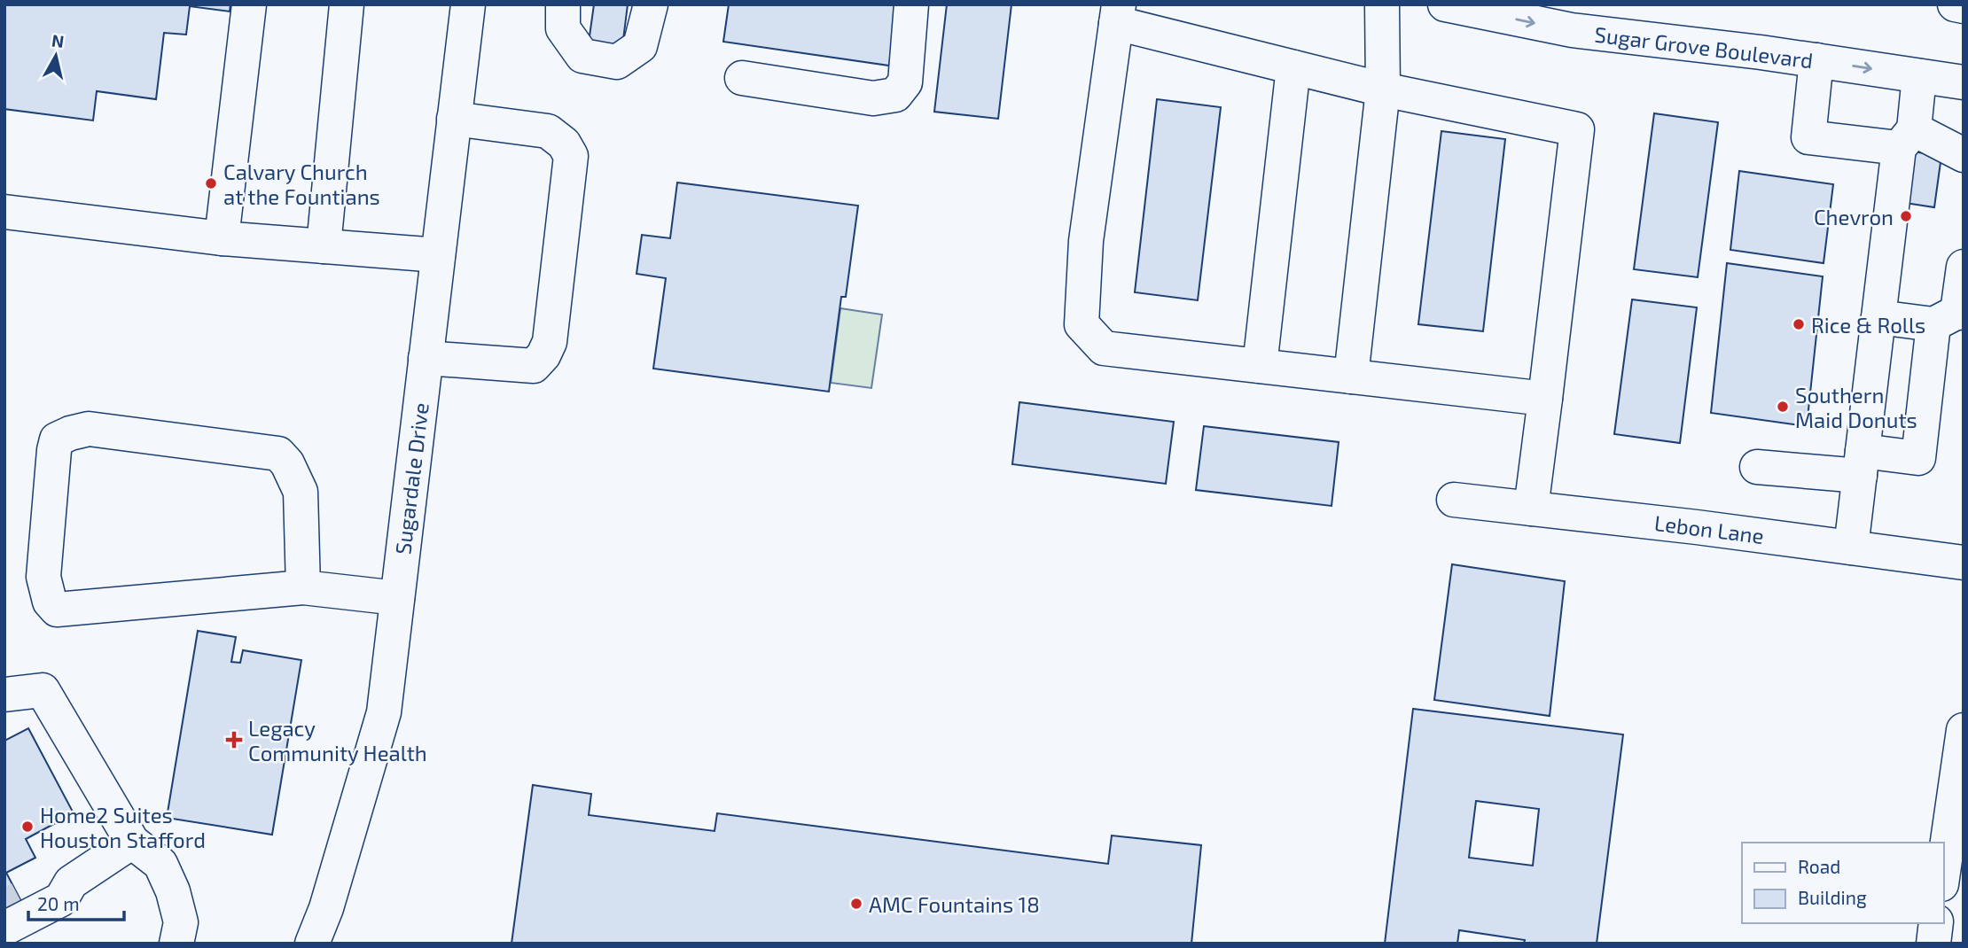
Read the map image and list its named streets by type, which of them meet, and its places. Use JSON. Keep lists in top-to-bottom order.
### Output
{
  "streets": {
    "street": ["Sugar Grove Boulevard", "Sugardale Drive", "Lebon Lane"]
  },
  "one_way": ["Sugar Grove Boulevard"],
  "places": {
    "other": [
      "Calvary Church at the Fountians",
      "Chevron",
      "Rice & Rolls",
      "Southern Maid Donuts",
      "Home2 Suites Houston Stafford",
      "AMC Fountains 18"
    ],
    "health": ["Legacy Community Health"]
  },
  "legend": ["Road", "Building"],
  "scale_bar": "20 m",
  "north": "top"
}
